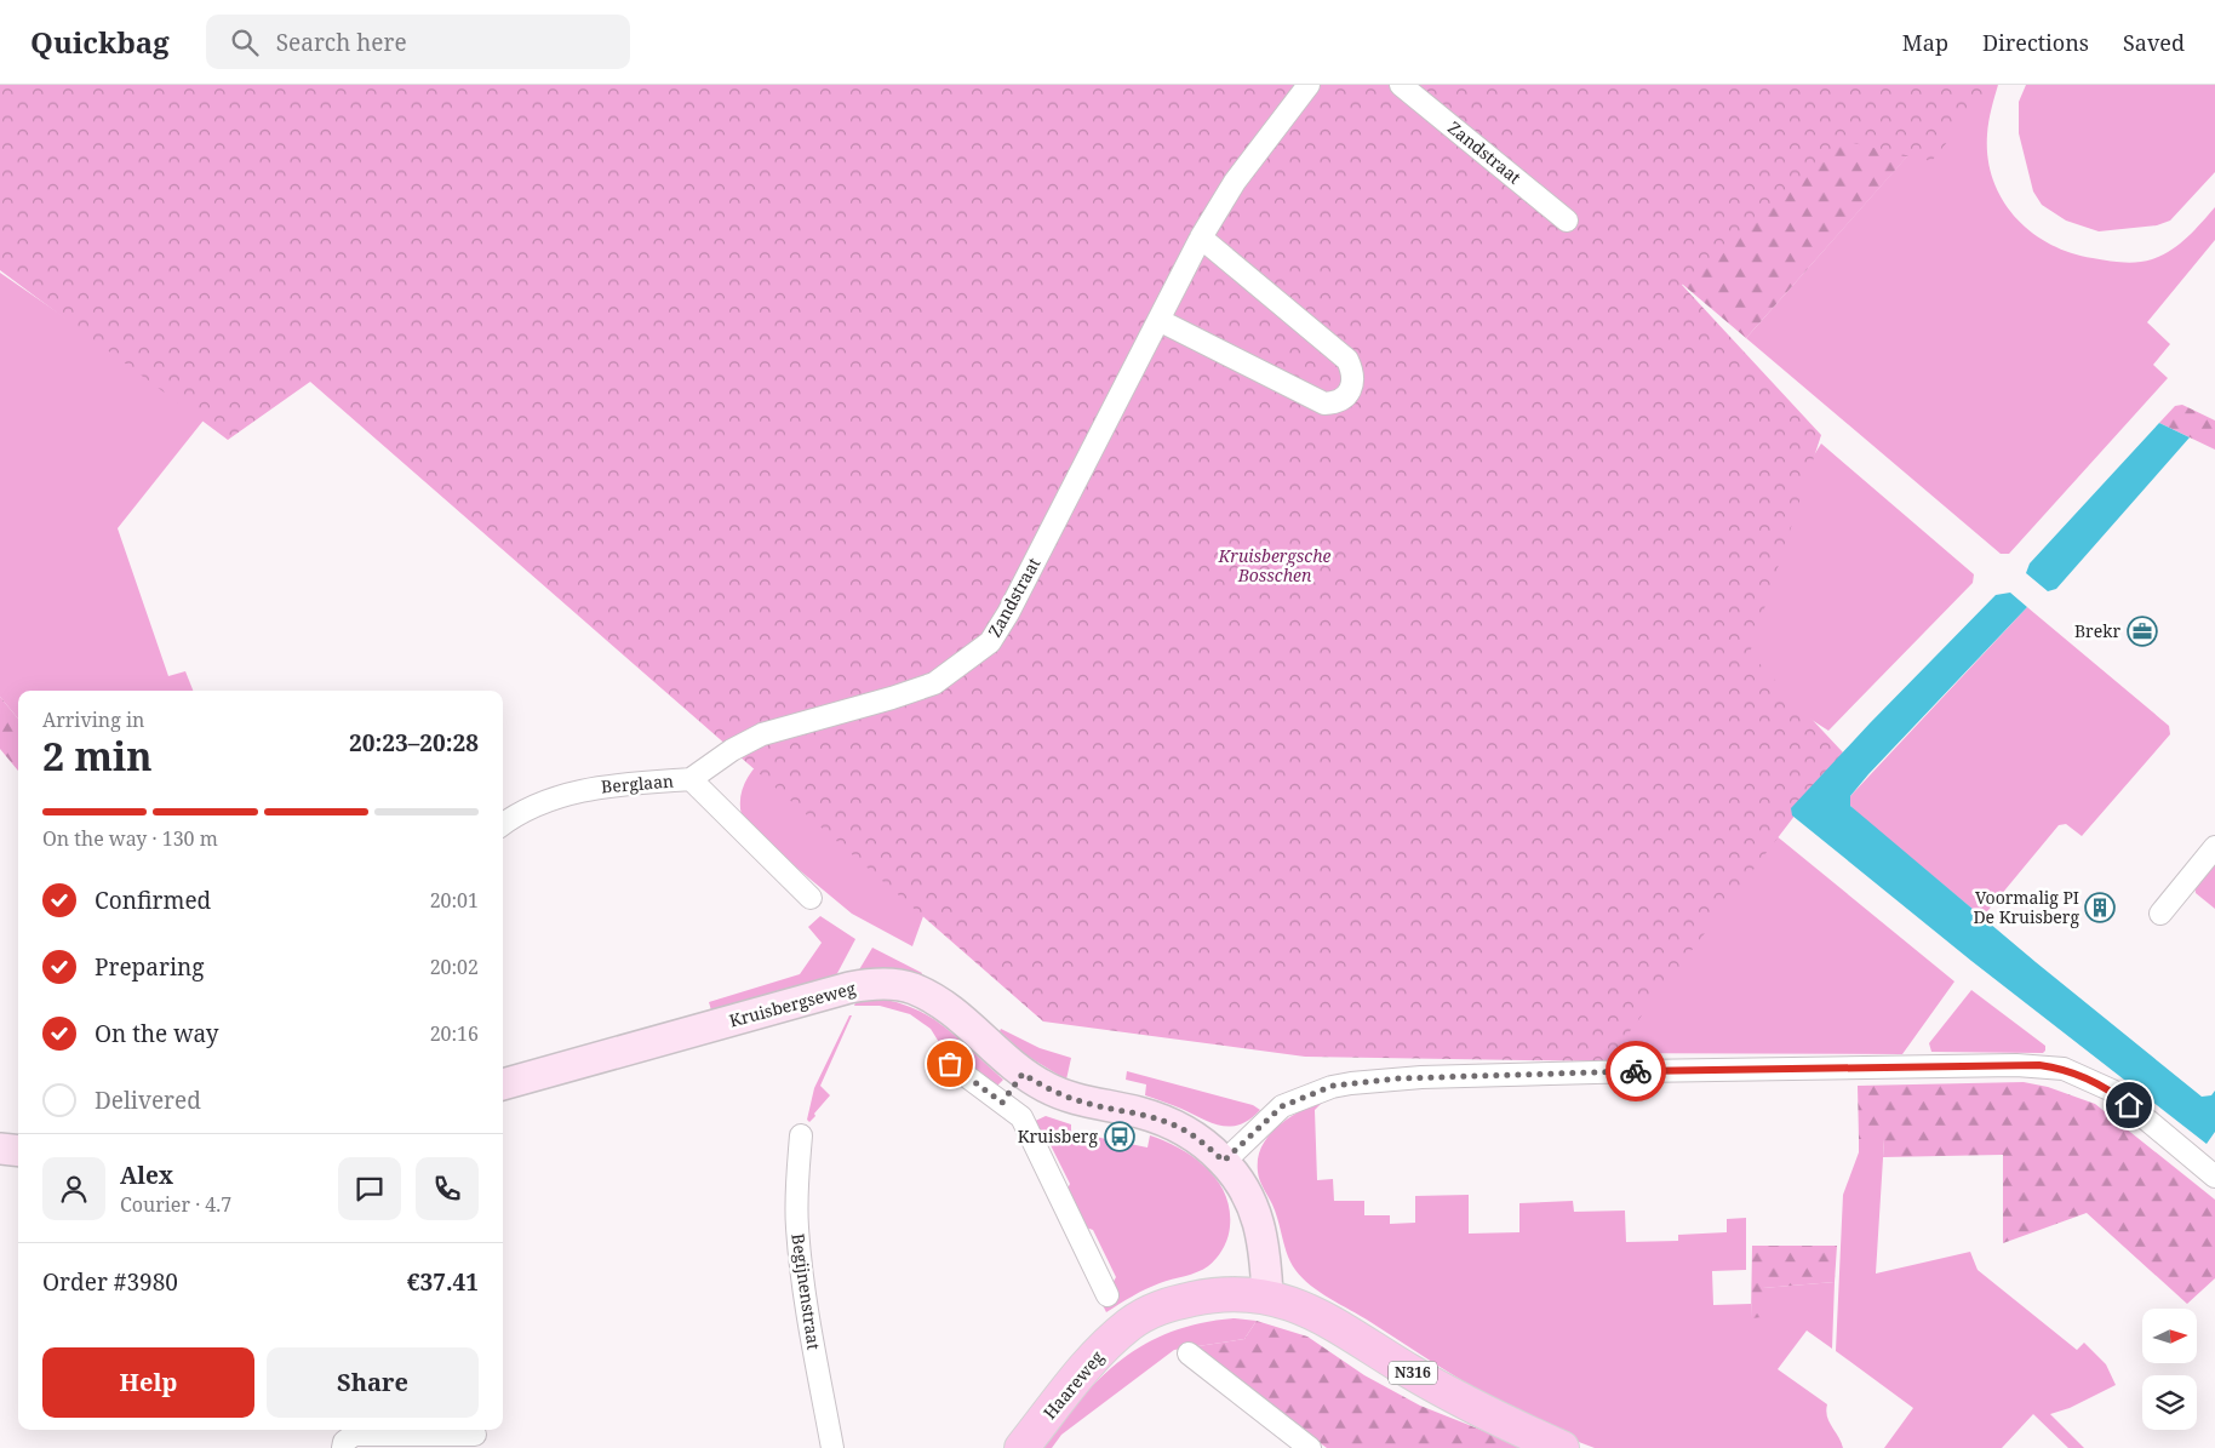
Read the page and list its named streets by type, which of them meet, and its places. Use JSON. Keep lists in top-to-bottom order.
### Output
{
  "streets": {
    "main road": ["N316", "Haareweg"],
    "street": [
      "Zandstraat",
      "Berglaan",
      "Kruisbergseweg",
      "Begijnenstraat"
    ]
  },
  "crossings": [
    ["Zandstraat", "Berglaan"],
    ["Kruisbergseweg", "N316"],
    ["Kruisbergseweg", "Haareweg"],
    ["N316", "Haareweg"]
  ],
  "parks": ["Kruisbergsche Bosschen"],
  "places": {
    "office": ["Brekr"],
    "building": ["Voormalig PI De Kruisberg"],
    "bus stop": ["Kruisberg"]
  },
  "north": "right",
  "page": {
    "header": "Quickbag",
    "search": "Search here",
    "nav": ["Map", "Directions", "Saved"],
    "heading": ["2 min", "Arriving in", "20:23–20:28"],
    "panel": [
      "Alex",
      "Courier · 4.7",
      "Order #3980",
      "€37.41"
    ],
    "bar": "On the way · 130 m",
    "list": [
      ["Confirmed", "20:01"],
      ["Preparing", "20:02"],
      ["On the way", "20:16"],
      "Delivered"
    ],
    "buttons": ["Help", "Share"]
  }
}
